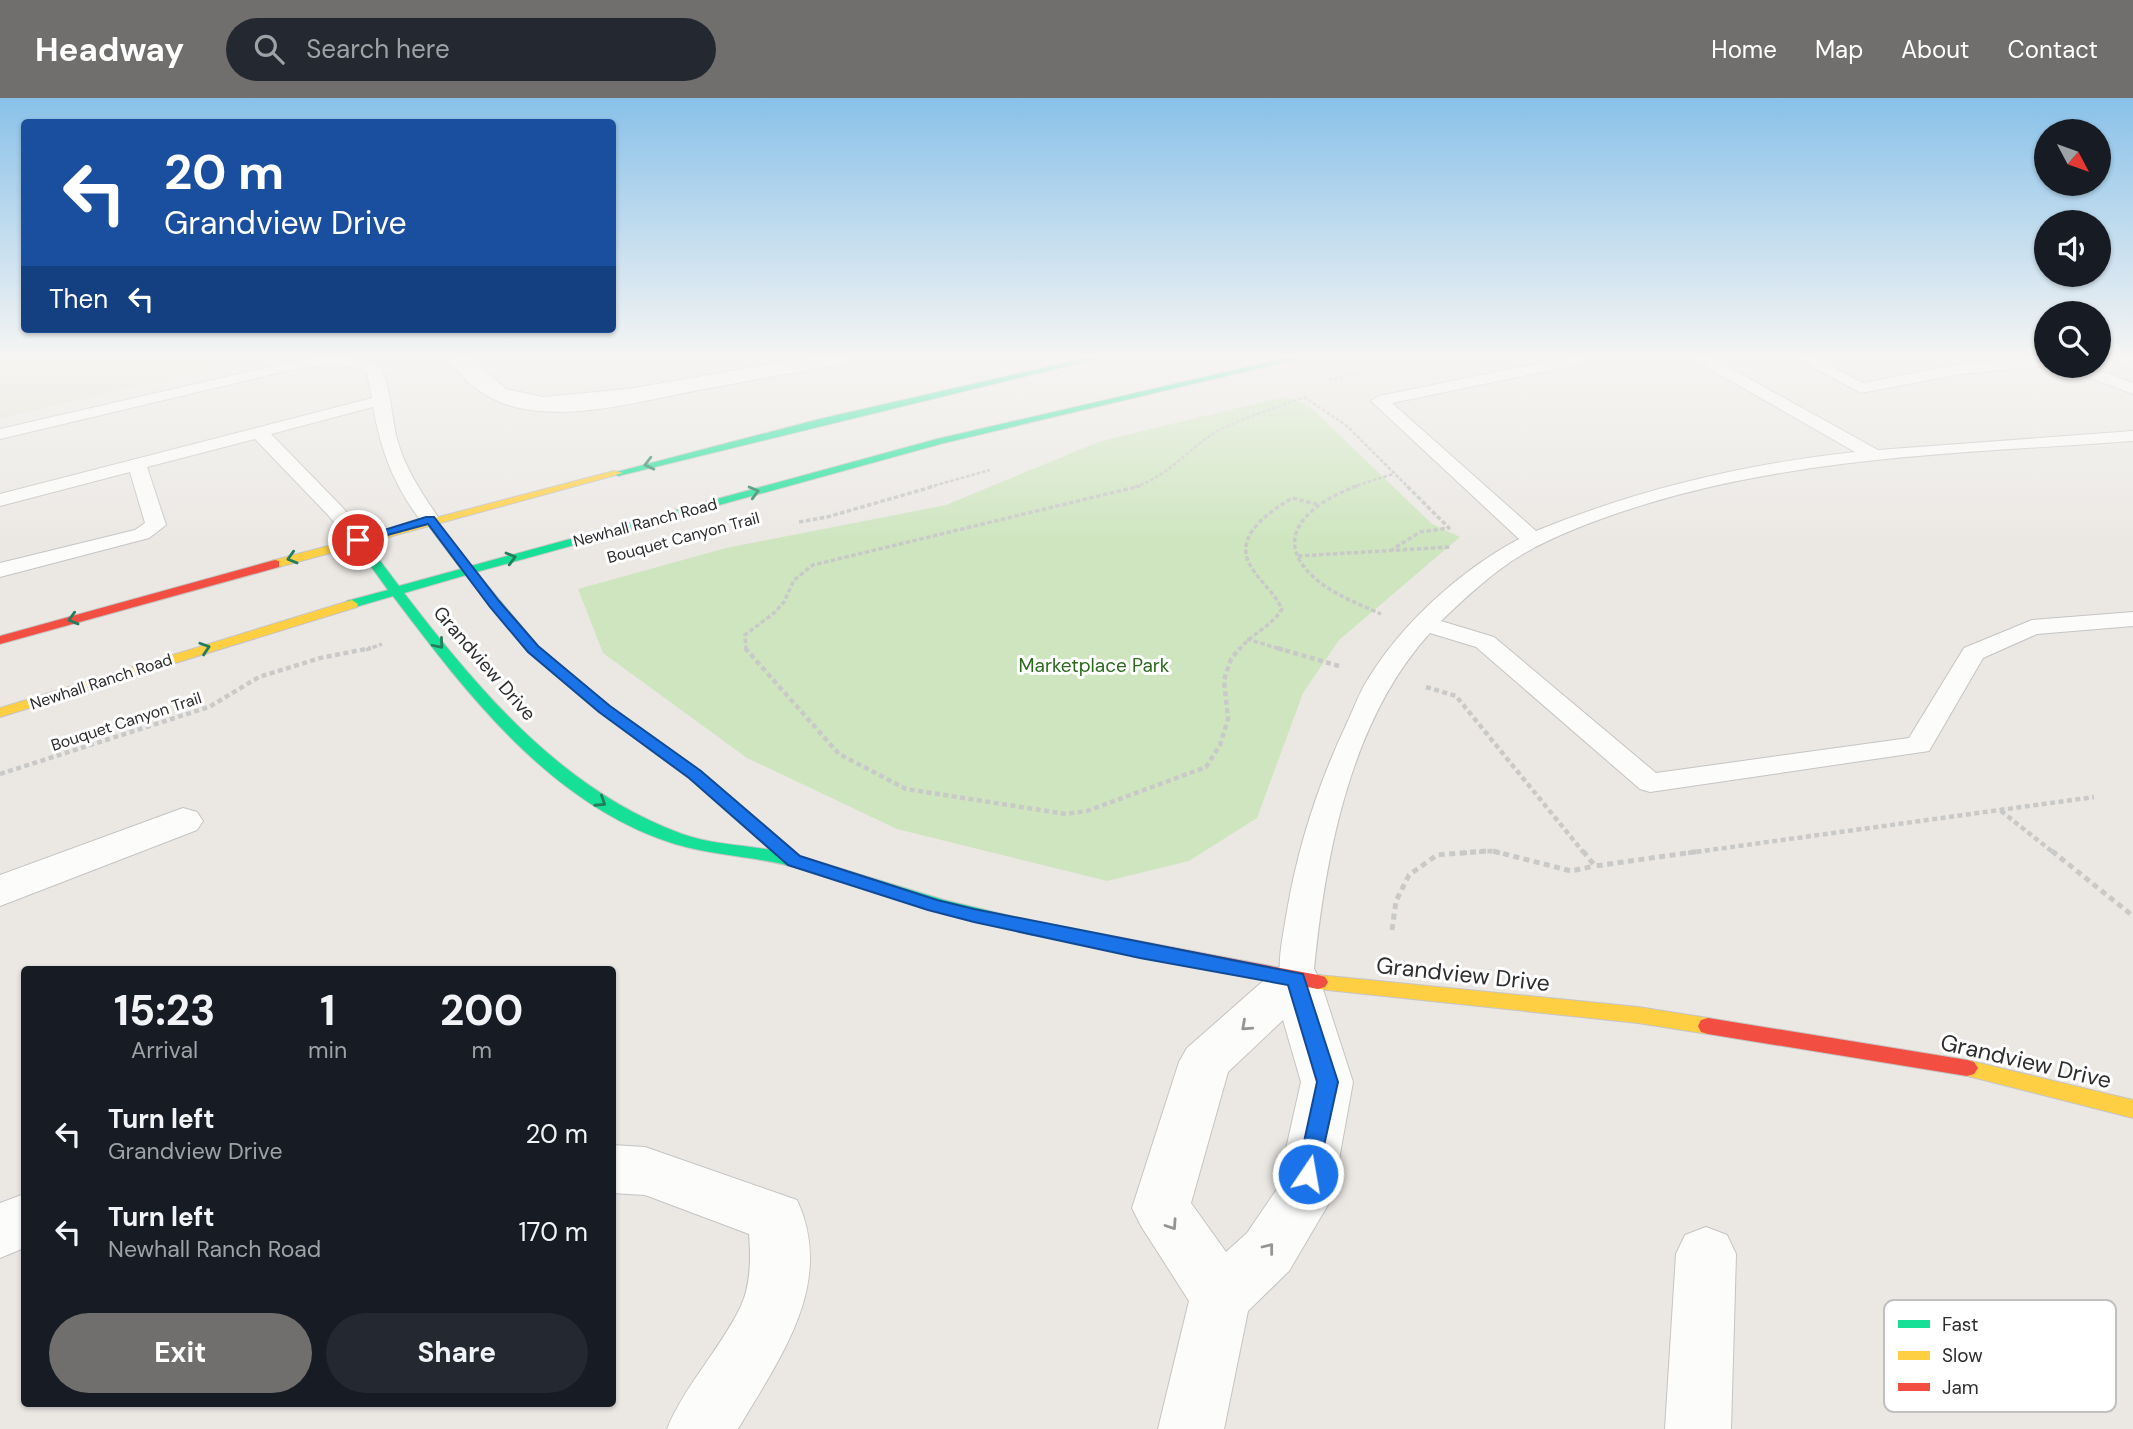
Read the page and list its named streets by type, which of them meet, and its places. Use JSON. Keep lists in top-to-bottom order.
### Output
{
  "streets": {
    "main road": ["Newhall Ranch Road", "Grandview Drive"],
    "path": ["Bouquet Canyon Trail"]
  },
  "crossings": [
    ["Newhall Ranch Road", "Grandview Drive"],
    ["Bouquet Canyon Trail", "Grandview Drive"]
  ],
  "parks": ["Marketplace Park"],
  "legend": ["Fast", "Slow", "Jam"],
  "north": "bottom right",
  "page": {
    "header": "Headway",
    "search": "Search here",
    "nav": [
      "Home",
      "Map",
      "About",
      "Contact"
    ],
    "turn": ["20 m", "Grandview Drive"],
    "then": "Then",
    "eta": [
      "15:23",
      "Arrival",
      "1",
      "min",
      "200",
      "m"
    ],
    "list": [
      {
        "name": "Turn left",
        "note": "Grandview Drive",
        "value": "20 m"
      },
      {
        "name": "Turn left",
        "note": "Newhall Ranch Road",
        "value": "170 m"
      }
    ],
    "buttons": ["Exit", "Share"]
  }
}
